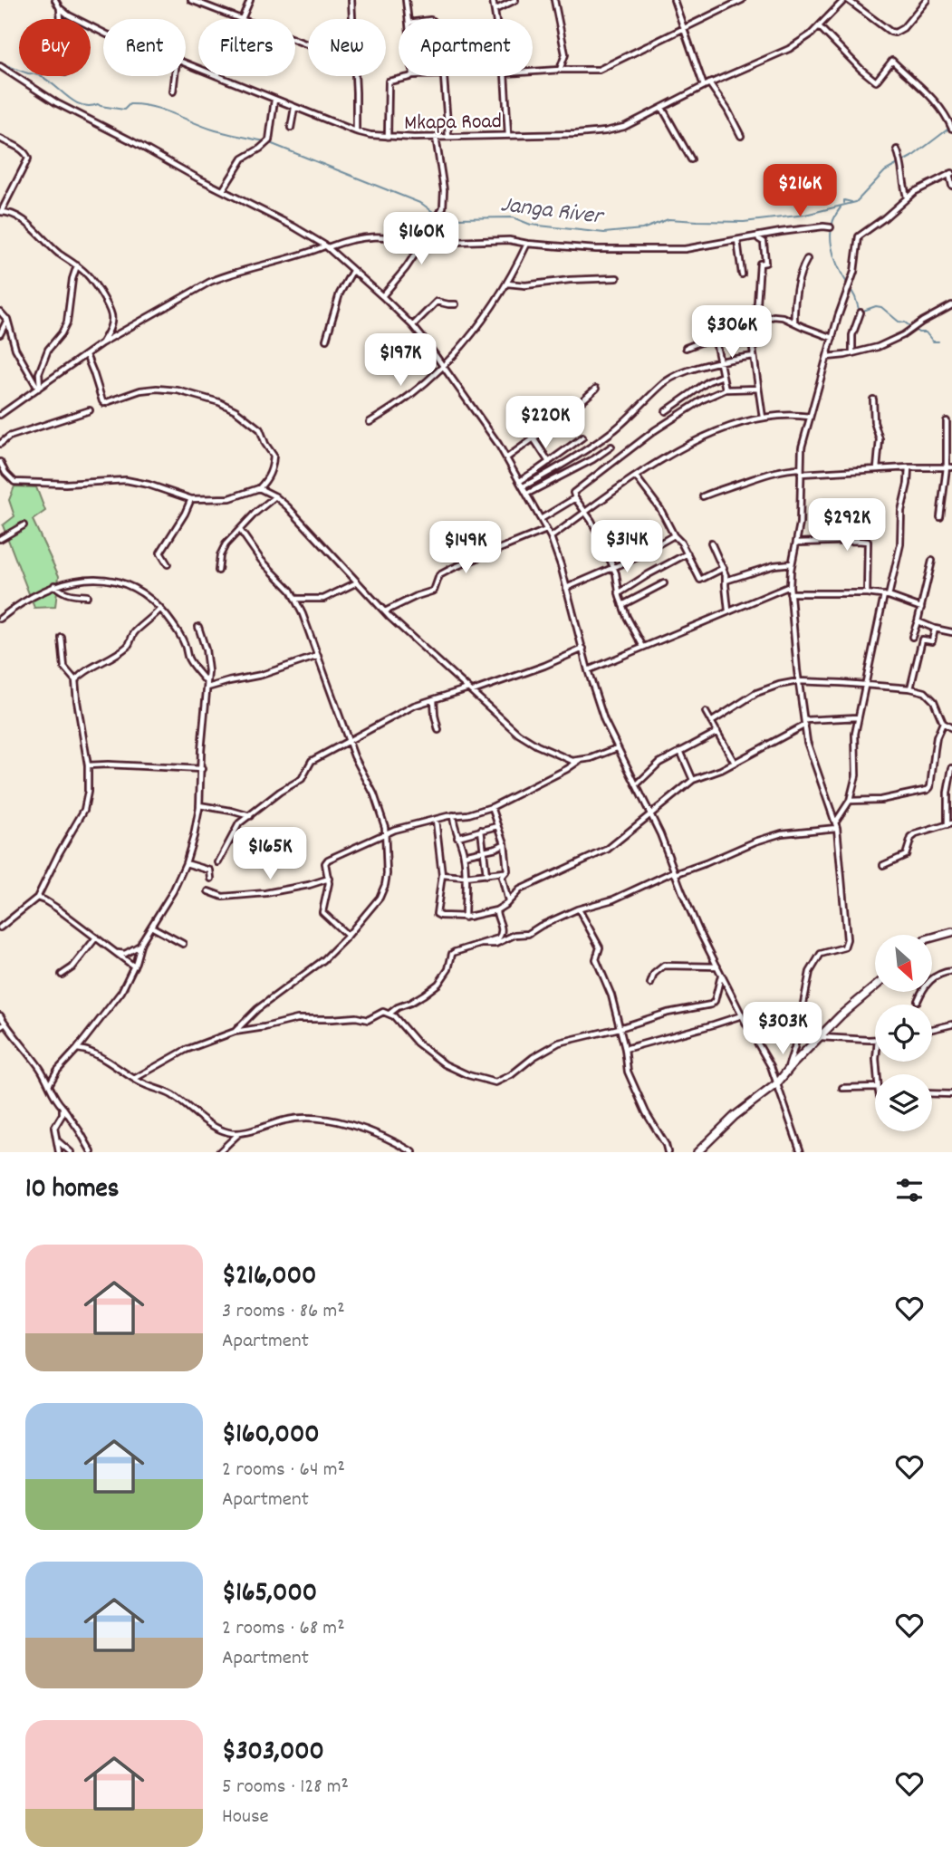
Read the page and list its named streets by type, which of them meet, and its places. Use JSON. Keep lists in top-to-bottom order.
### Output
{
  "streets": {
    "street": ["Mkapa Road"]
  },
  "water": ["Janga River"],
  "north": "bottom right",
  "page": {
    "chip": [
      "Buy",
      "Rent",
      "Filters",
      "New",
      "Apartment"
    ],
    "price": [
      "$216K",
      "$160K",
      "$306K",
      "$197K",
      "$220K",
      "$292K",
      "$314K",
      "$149K",
      "$165K",
      "$303K"
    ],
    "heading": "10 homes",
    "list": [
      {
        "name": "$216,000",
        "note": "3 rooms · 86 m² · Apartment"
      },
      {
        "name": "$160,000",
        "note": "2 rooms · 64 m² · Apartment"
      },
      {
        "name": "$165,000",
        "note": "2 rooms · 68 m² · Apartment"
      },
      {
        "name": "$303,000",
        "note": "5 rooms · 128 m² · House"
      }
    ]
  }
}
